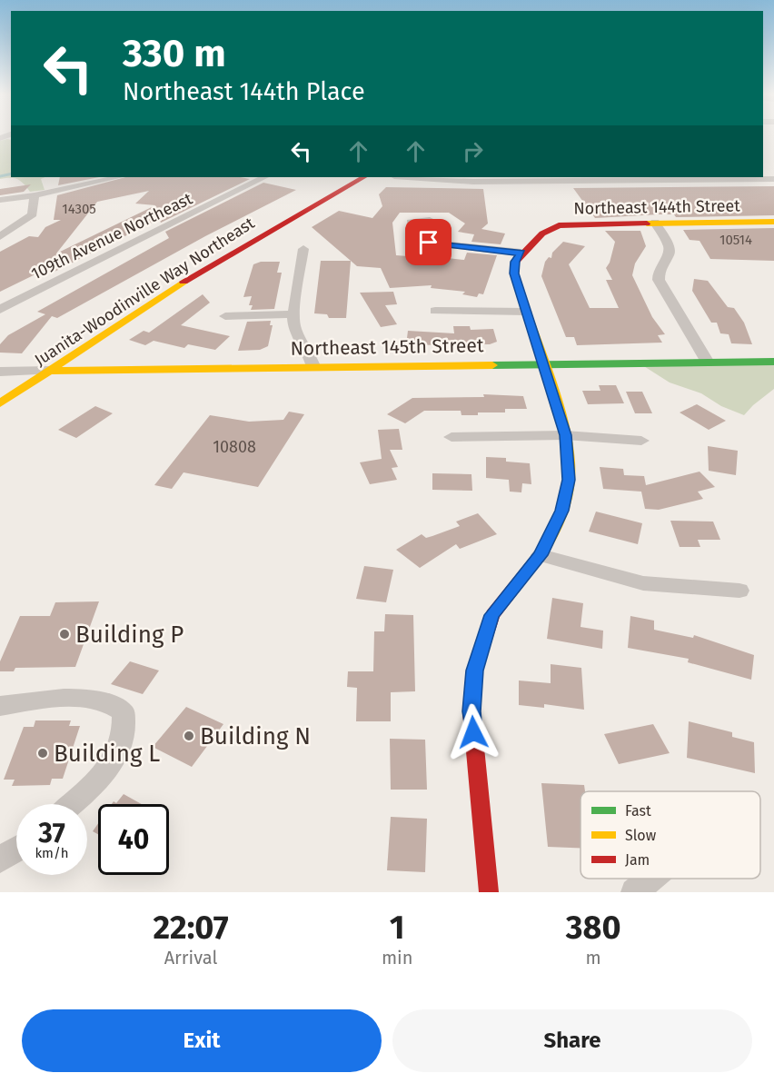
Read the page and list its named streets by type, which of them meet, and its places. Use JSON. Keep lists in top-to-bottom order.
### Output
{
  "streets": {
    "street": [
      "Northeast 144th Street",
      "109th Avenue Northeast",
      "Juanita-Woodinville Way Northeast",
      "Northeast 145th Street"
    ]
  },
  "crossings": [
    ["Juanita-Woodinville Way Northeast", "Northeast 145th Street"]
  ],
  "places": ["Building P", "Building N", "Building L"],
  "house_numbers": ["14305", "10514", "10808"],
  "legend": ["Fast", "Slow", "Jam"],
  "page": {
    "turn": ["330 m", "Northeast 144th Place"],
    "speed": "37 km/h",
    "limit": "40",
    "eta": [
      "22:07",
      "Arrival",
      "1",
      "min",
      "380",
      "m"
    ],
    "buttons": ["Exit", "Share"]
  }
}
